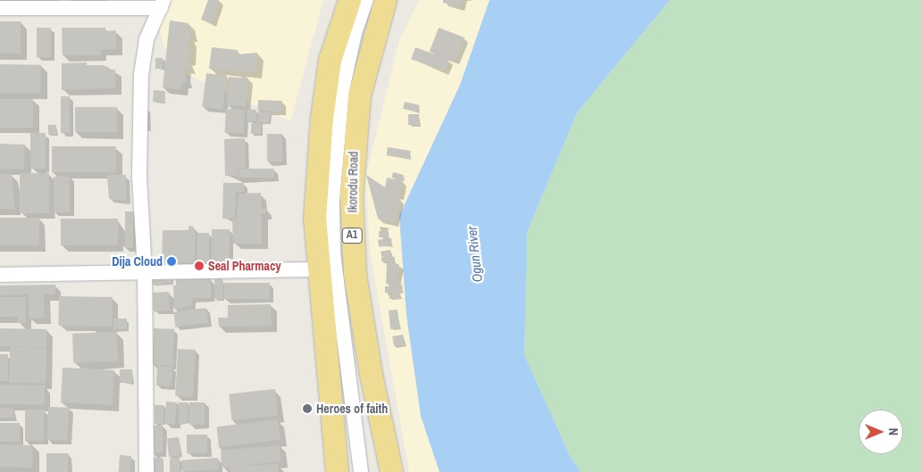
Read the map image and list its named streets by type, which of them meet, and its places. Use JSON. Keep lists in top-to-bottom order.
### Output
{
  "streets": {
    "highway": ["Ikorodu Road", "A1"]
  },
  "water": ["Ogun River"],
  "places": ["Dija Cloud", "Seal Pharmacy", "Heroes of faith"],
  "north": "right"
}
